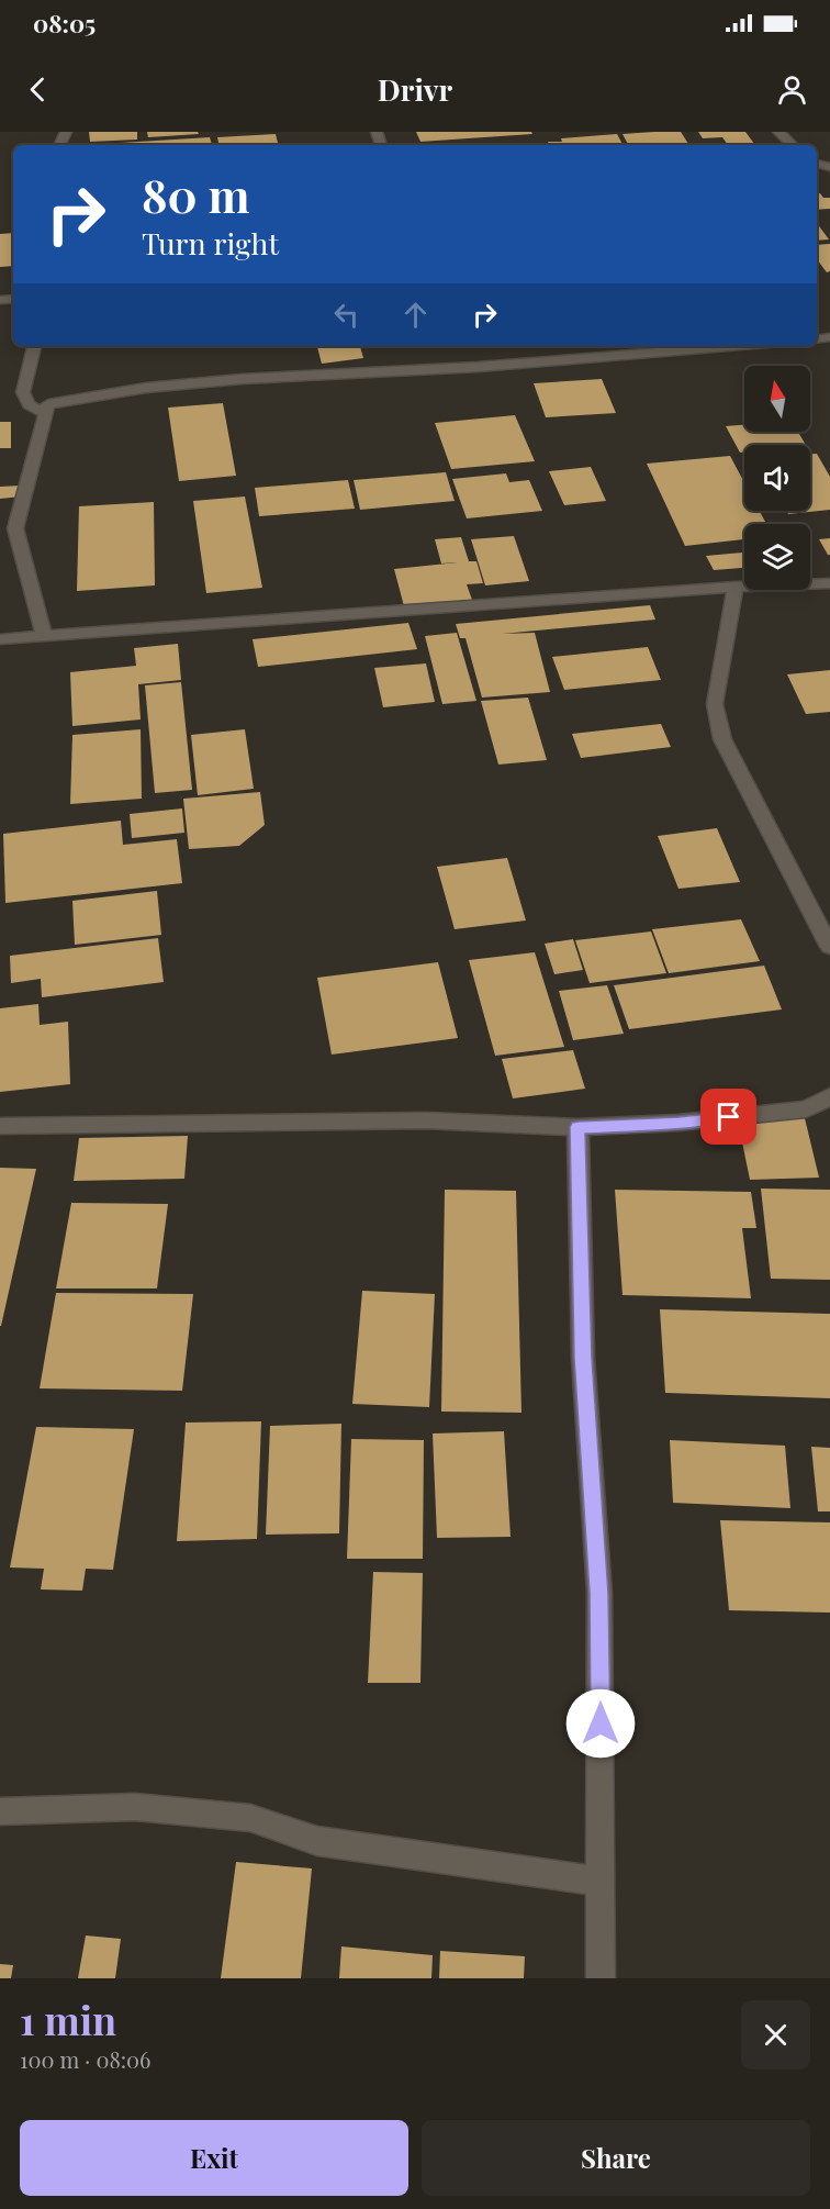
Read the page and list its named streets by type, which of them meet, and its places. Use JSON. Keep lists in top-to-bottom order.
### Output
{
  "north": "top",
  "page": {
    "status": "08:05",
    "header": "Drivr",
    "turn": ["80 m", "Turn right"],
    "heading": ["1 min", "100 m · 08:06"],
    "buttons": ["Exit", "Share"]
  }
}
